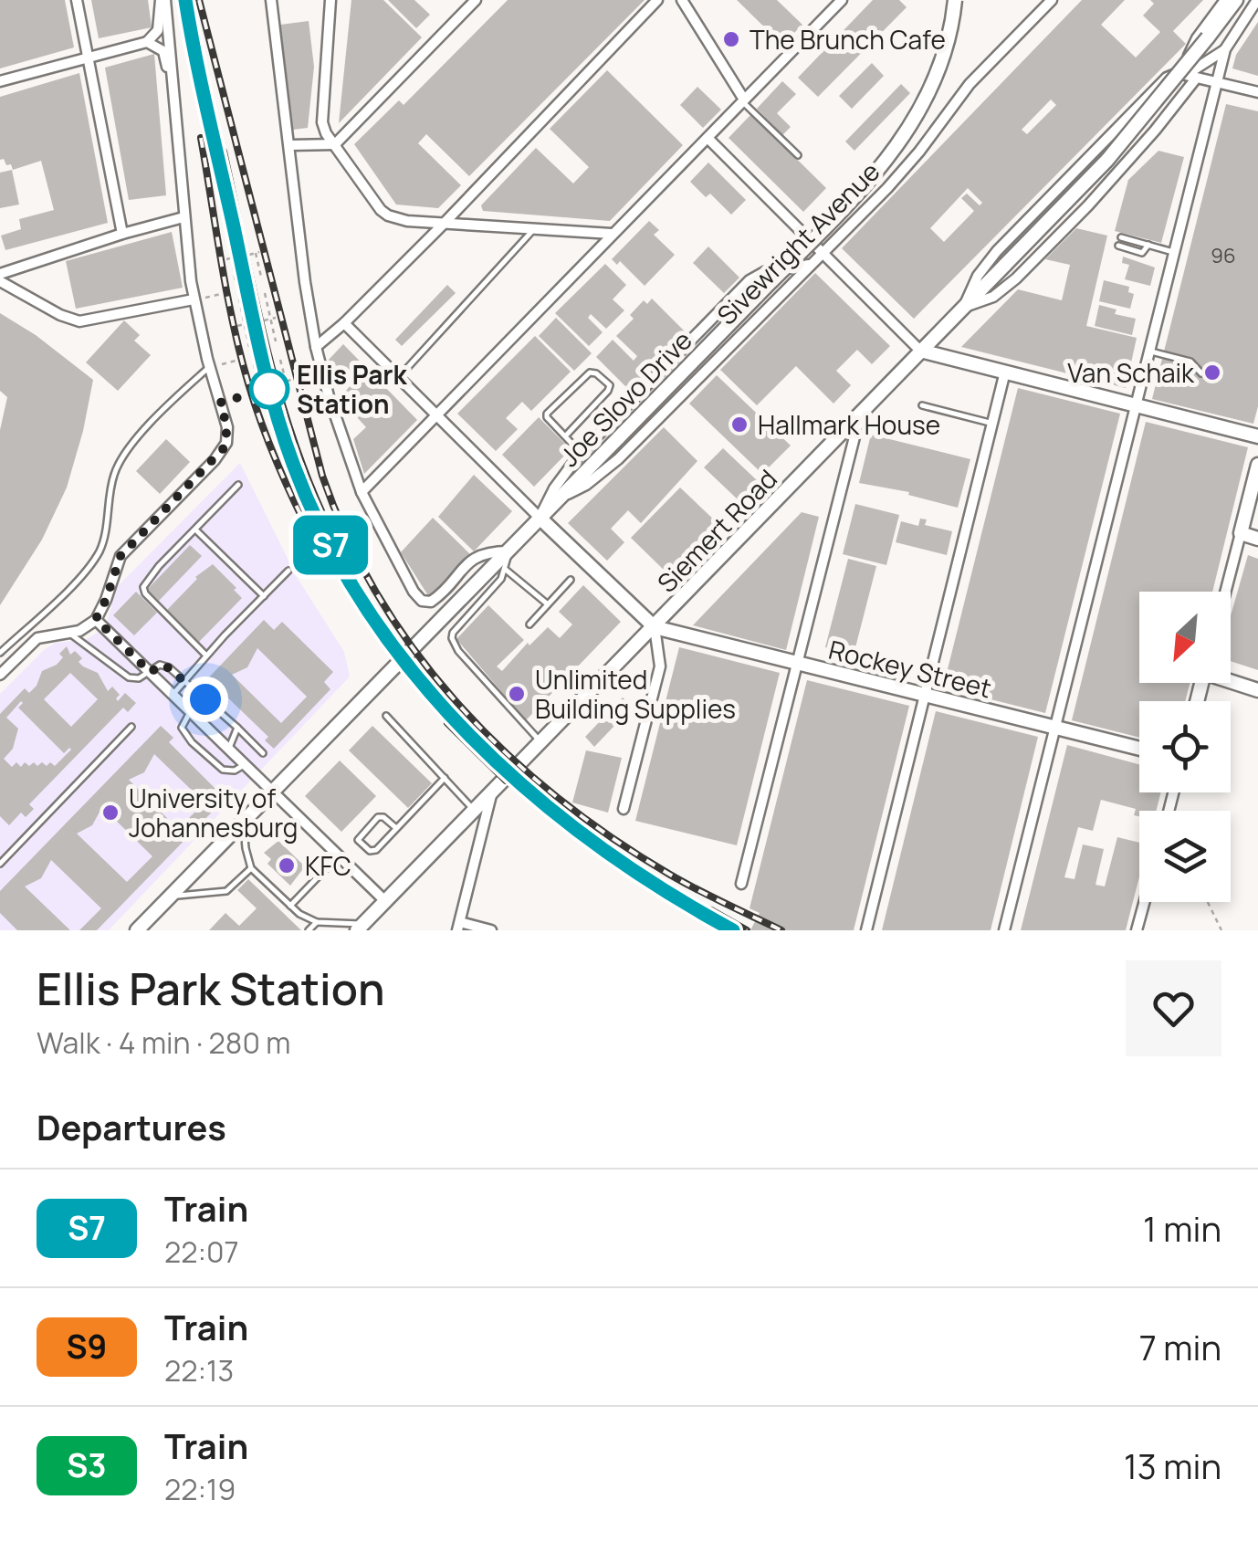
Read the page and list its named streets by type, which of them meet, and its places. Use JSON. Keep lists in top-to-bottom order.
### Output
{
  "streets": {
    "main road": ["Joe Slovo Drive", "Siemert Road", "Rockey Street"],
    "street": ["Sivewright Avenue"]
  },
  "crossings": [
    ["Sivewright Avenue", "Joe Slovo Drive"],
    ["Siemert Road", "Rockey Street"]
  ],
  "places": [
    "The Brunch Cafe",
    "Van Schaik",
    "Ellis Park Station",
    "Hallmark House",
    "Unlimited Building Supplies",
    "University of Johannesburg",
    "KFC"
  ],
  "house_numbers": ["96"],
  "north": "bottom left",
  "page": {
    "on_map": "S7",
    "heading": [
      ["Ellis Park Station", "Walk · 4 min · 280 m"],
      "Departures"
    ],
    "list": [
      {
        "mark": "S7",
        "name": "Train",
        "note": "22:07",
        "value": "1 min"
      },
      {
        "mark": "S9",
        "name": "Train",
        "note": "22:13",
        "value": "7 min"
      },
      {
        "mark": "S3",
        "name": "Train",
        "note": "22:19",
        "value": "13 min"
      }
    ]
  }
}
